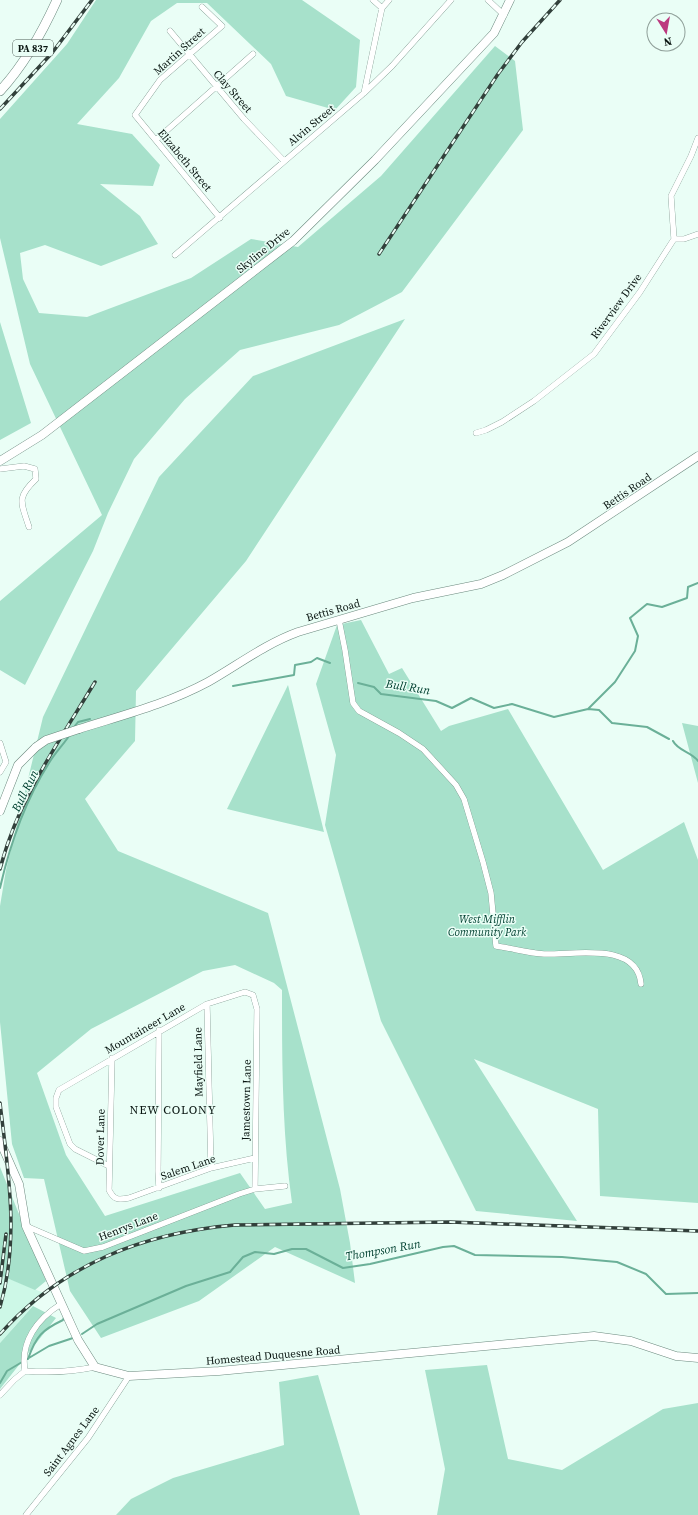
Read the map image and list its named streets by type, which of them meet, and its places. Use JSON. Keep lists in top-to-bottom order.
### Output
{
  "streets": {
    "main road": ["PA 837"],
    "street": [
      "Martin Street",
      "Clay Street",
      "Alvin Street",
      "Elizabeth Street",
      "Skyline Drive",
      "Riverview Drive",
      "Bettis Road",
      "Mountaineer Lane",
      "Mayfield Lane",
      "Jamestown Lane",
      "Dover Lane",
      "Salem Lane",
      "Henrys Lane",
      "Homestead Duquesne Road",
      "Saint Agnes Lane"
    ]
  },
  "crossings": [
    ["Martin Street", "Clay Street"],
    ["Martin Street", "Elizabeth Street"],
    ["Clay Street", "Alvin Street"],
    ["Alvin Street", "Elizabeth Street"],
    ["Mountaineer Lane", "Mayfield Lane"],
    ["Mountaineer Lane", "Jamestown Lane"],
    ["Mountaineer Lane", "Dover Lane"],
    ["Mayfield Lane", "Salem Lane"],
    ["Jamestown Lane", "Salem Lane"],
    ["Jamestown Lane", "Henrys Lane"],
    ["Dover Lane", "Salem Lane"],
    ["Homestead Duquesne Road", "Saint Agnes Lane"]
  ],
  "districts": ["NEW COLONY"],
  "water": ["Bull Run", "Thompson Run"],
  "parks": ["West Mifflin Community Park"],
  "north": "bottom"
}
